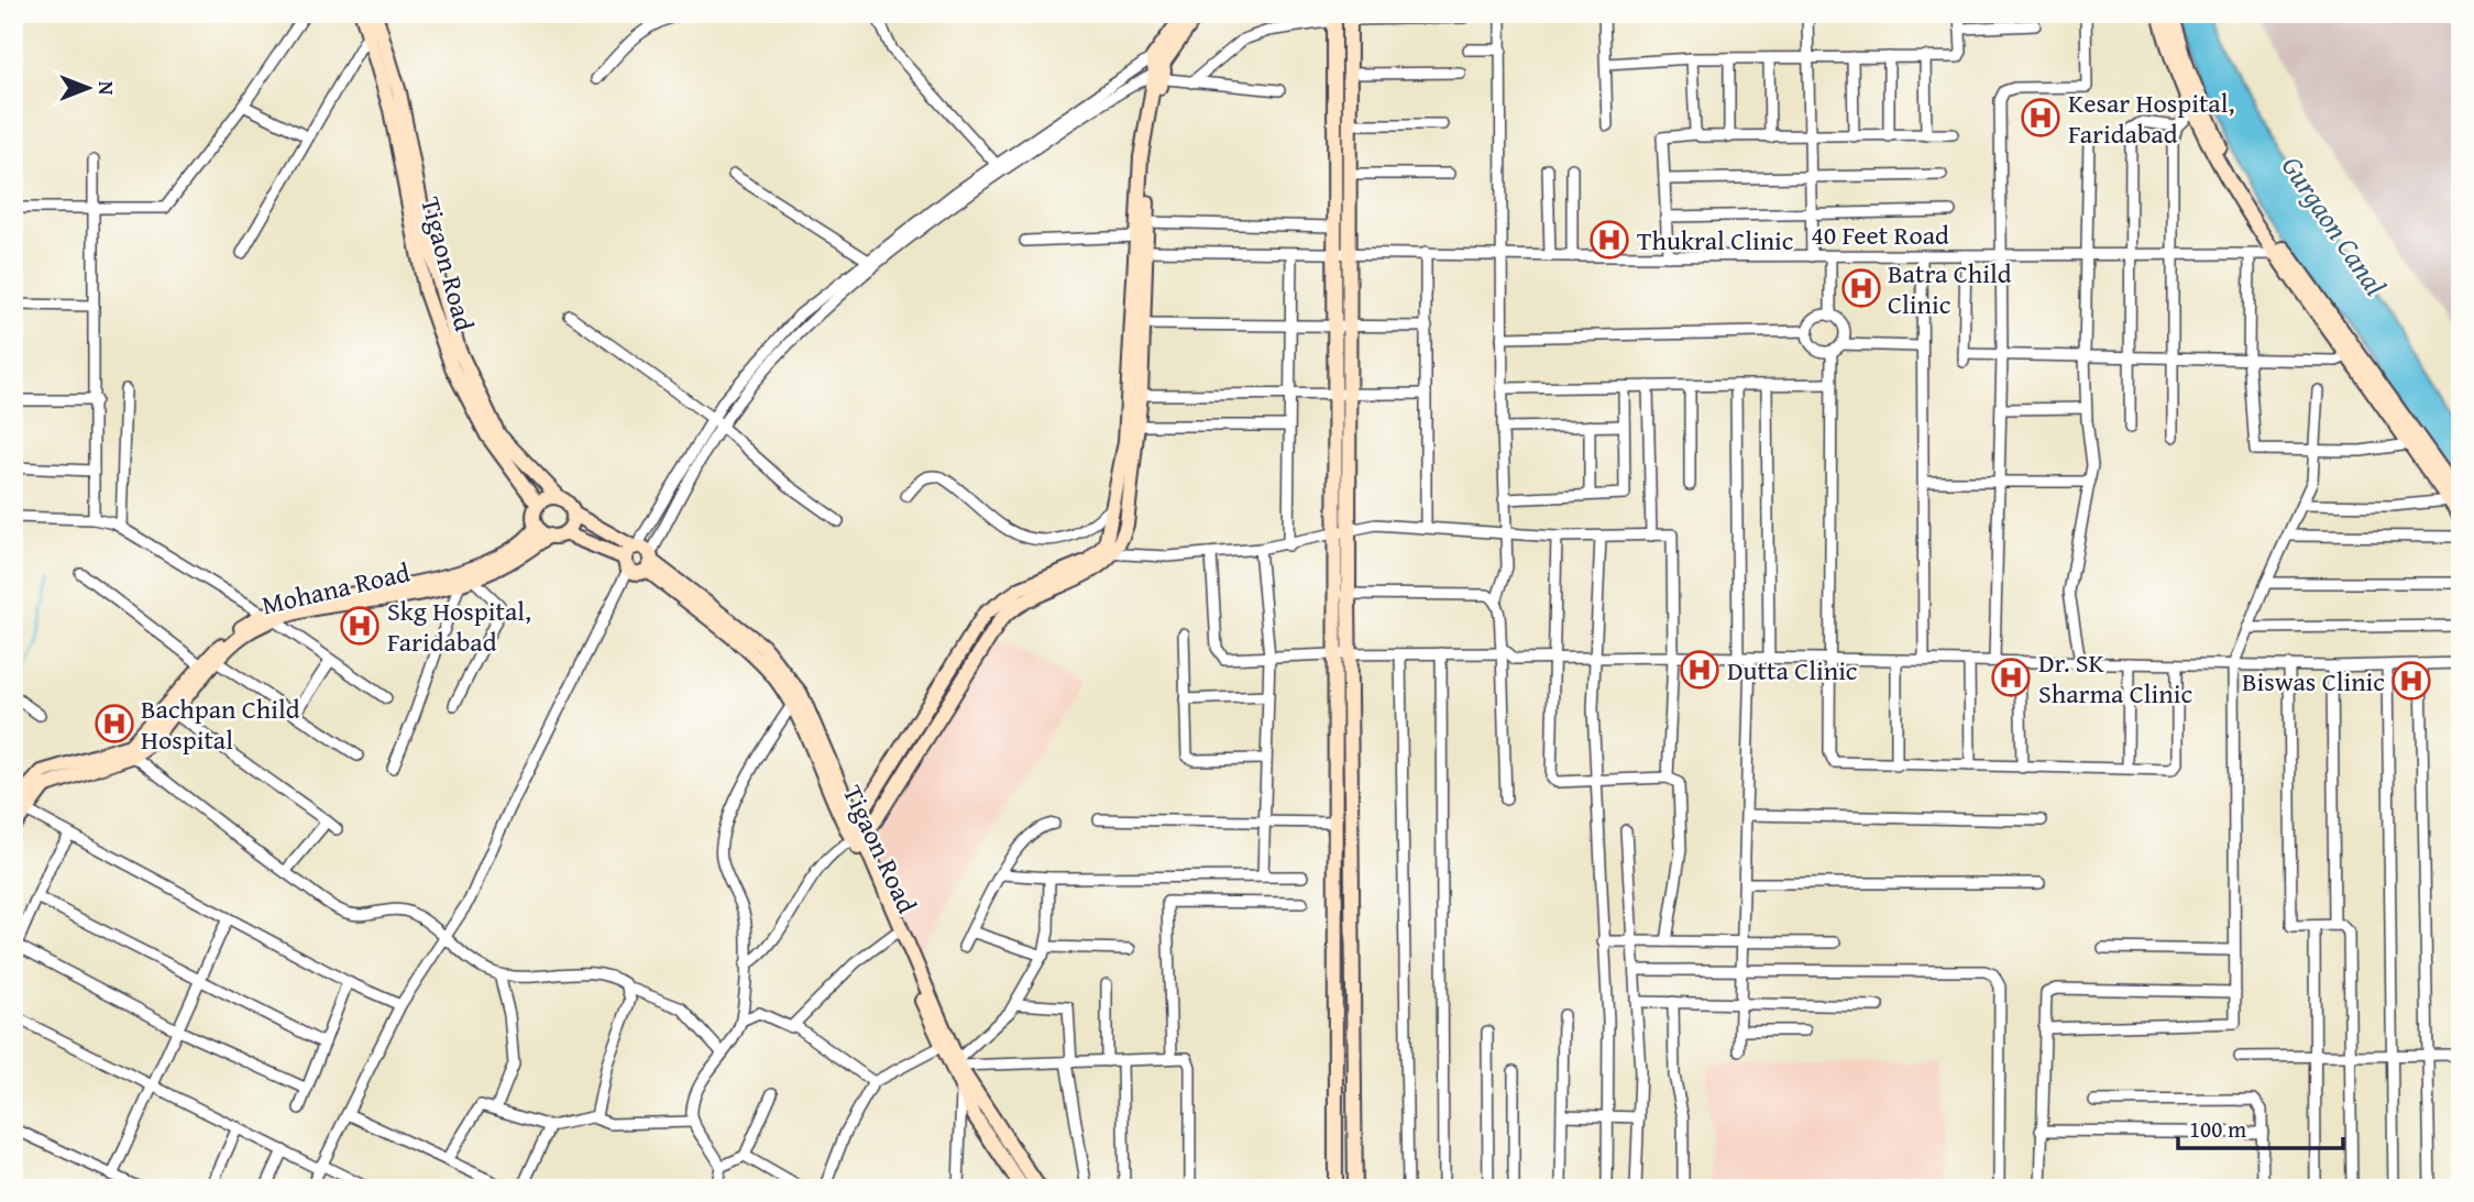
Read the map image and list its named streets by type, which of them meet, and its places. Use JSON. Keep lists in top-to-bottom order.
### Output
{
  "streets": {
    "street": ["40 Feet Road", "Tigaon Road", "Mohana Road"]
  },
  "crossings": [
    ["Tigaon Road", "Mohana Road"]
  ],
  "water": ["Gurgaon Canal"],
  "places": {
    "hospital": [
      "Kesar Hospital, Faridabad",
      "Thukral Clinic",
      "Batra Child Clinic",
      "Skg Hospital, Faridabad",
      "Dutta Clinic",
      "Dr. SK Sharma Clinic",
      "Biswas Clinic",
      "Bachpan Child Hospital"
    ]
  },
  "scale_bar": "100 m",
  "north": "right"
}
